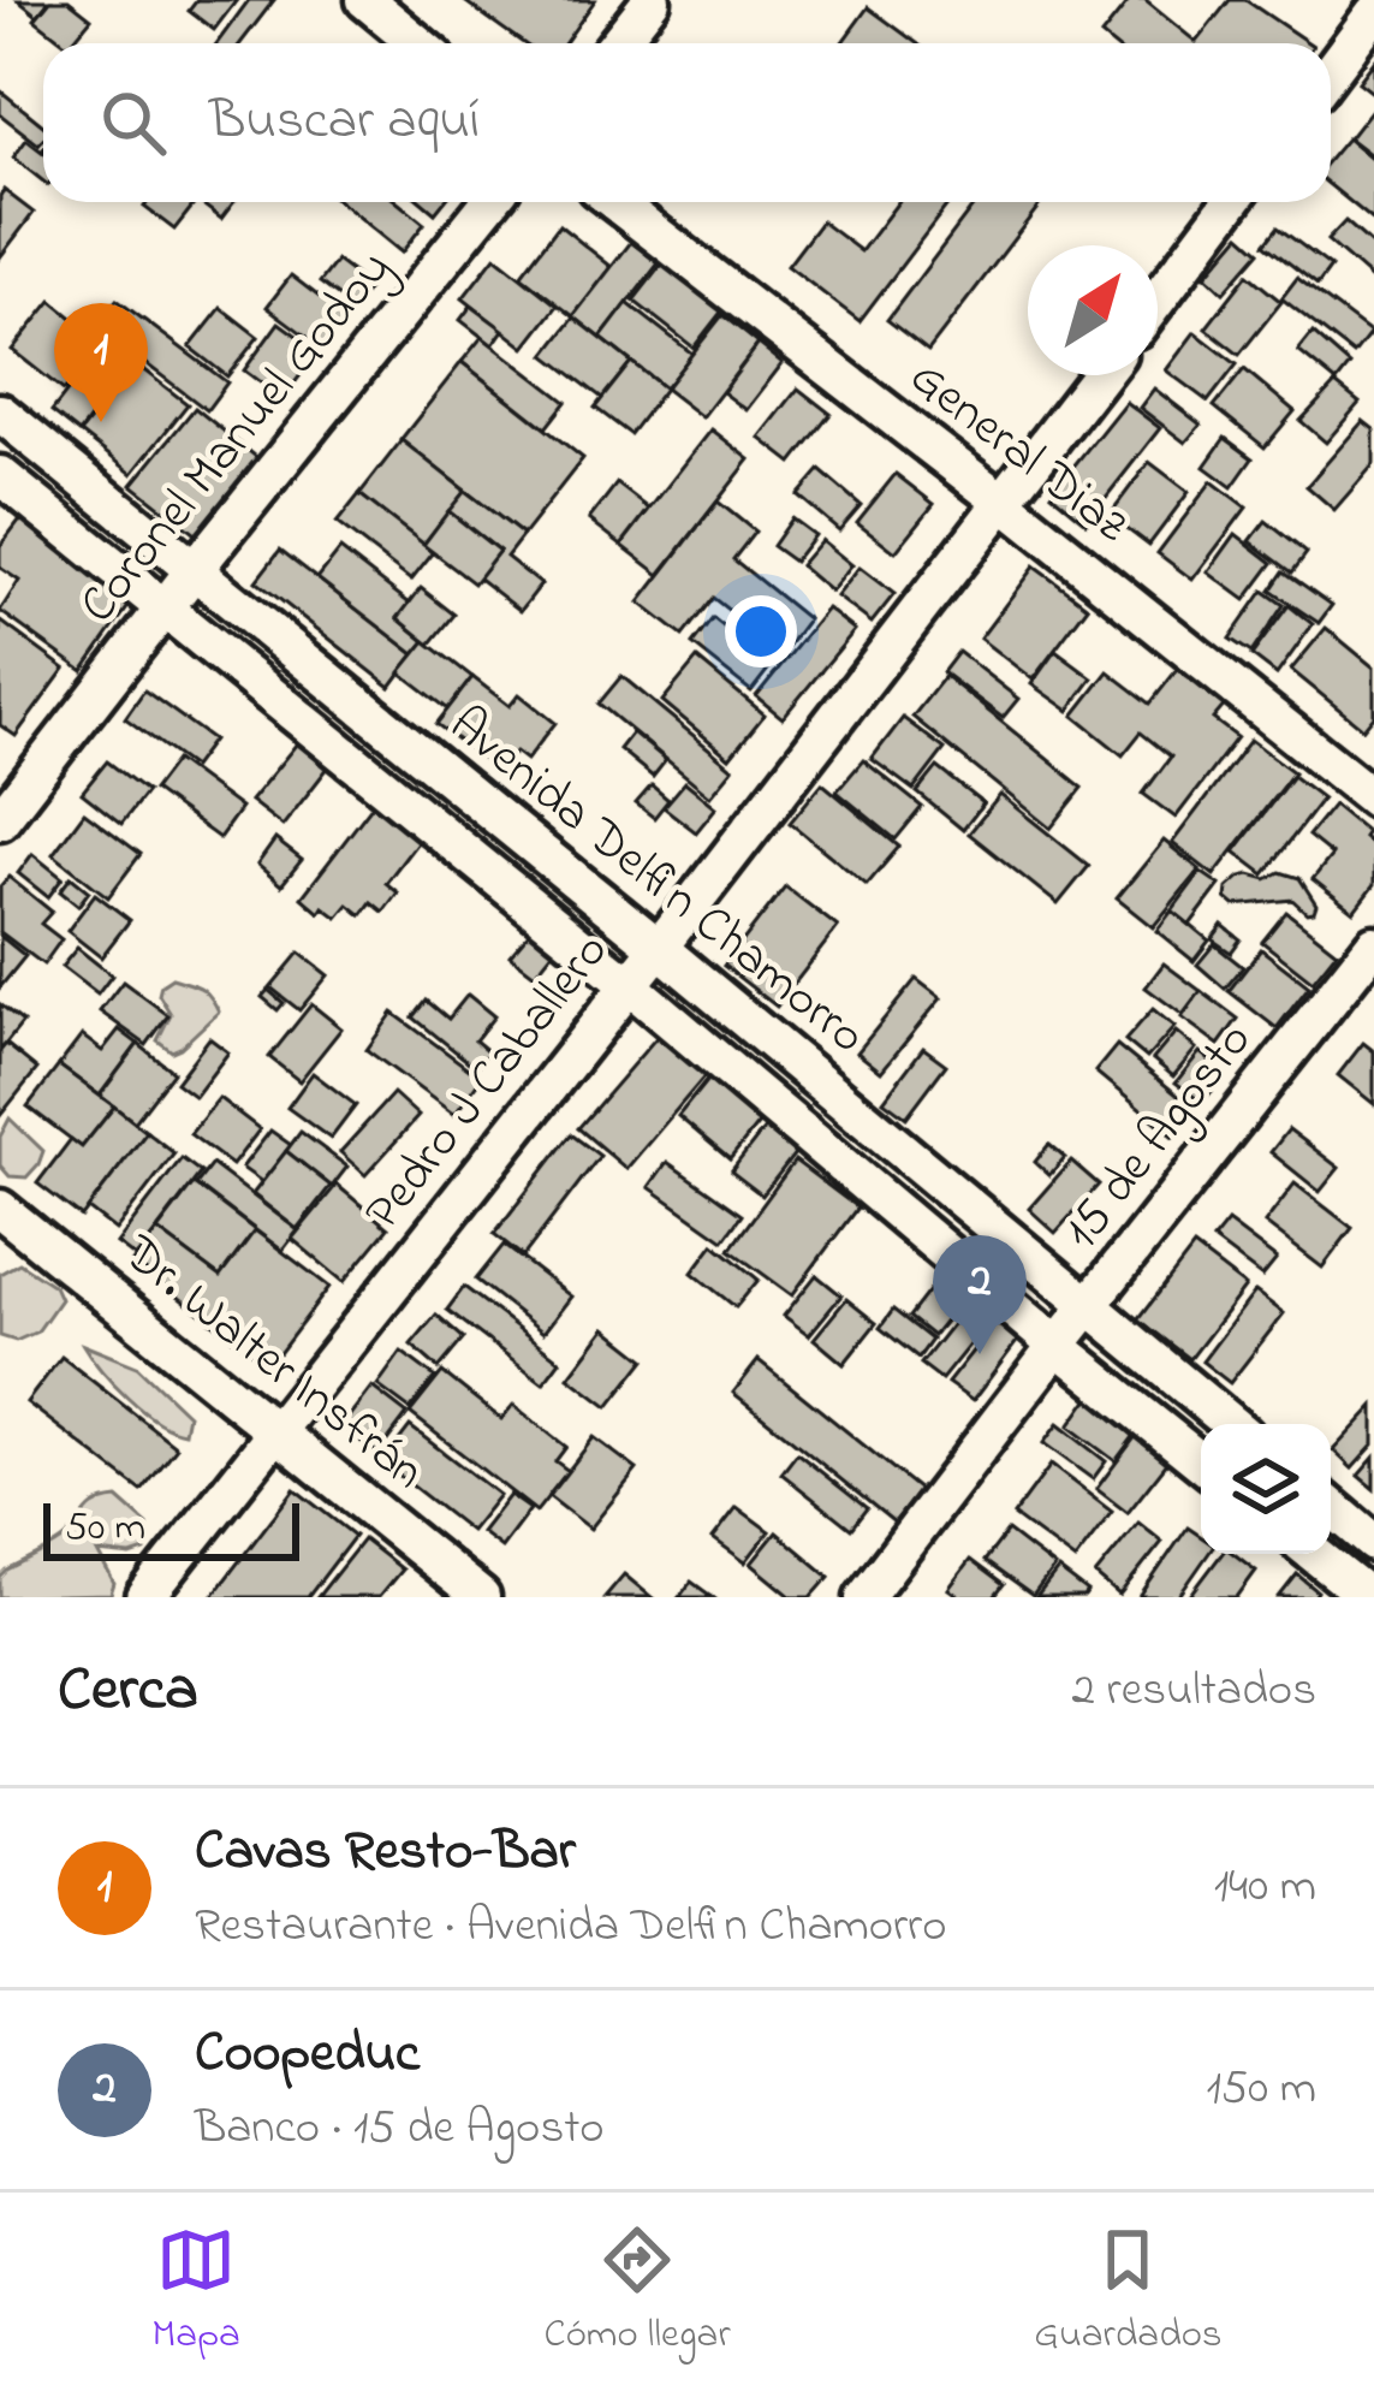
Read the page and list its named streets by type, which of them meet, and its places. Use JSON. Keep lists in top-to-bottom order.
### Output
{
  "streets": {
    "street": [
      "Coronel Manuel Godoy",
      "General Diaz",
      "Avenida Delfin Chamorro",
      "Pedro J Caballero",
      "15 de Agosto",
      "Dr. Walter Insfrán"
    ]
  },
  "crossings": [
    ["Coronel Manuel Godoy", "Avenida Delfin Chamorro"],
    ["General Diaz", "Pedro J Caballero"],
    ["Avenida Delfin Chamorro", "Pedro J Caballero"],
    ["Avenida Delfin Chamorro", "15 de Agosto"],
    ["Pedro J Caballero", "Dr. Walter Insfrán"]
  ],
  "scale_bar": "50 m",
  "north": "top right",
  "page": {
    "search": "Buscar aquí",
    "pins": ["1", "2"],
    "scale": "50 m",
    "heading": ["Cerca", "2 resultados"],
    "list": [
      {
        "mark": "1",
        "name": "Cavas Resto-Bar",
        "note": "Restaurante · Avenida Delfin Chamorro",
        "value": "140 m"
      },
      {
        "mark": "2",
        "name": "Coopeduc",
        "note": "Banco · 15 de Agosto",
        "value": "150 m"
      }
    ],
    "nav": ["Mapa", "Cómo llegar", "Guardados"]
  }
}
